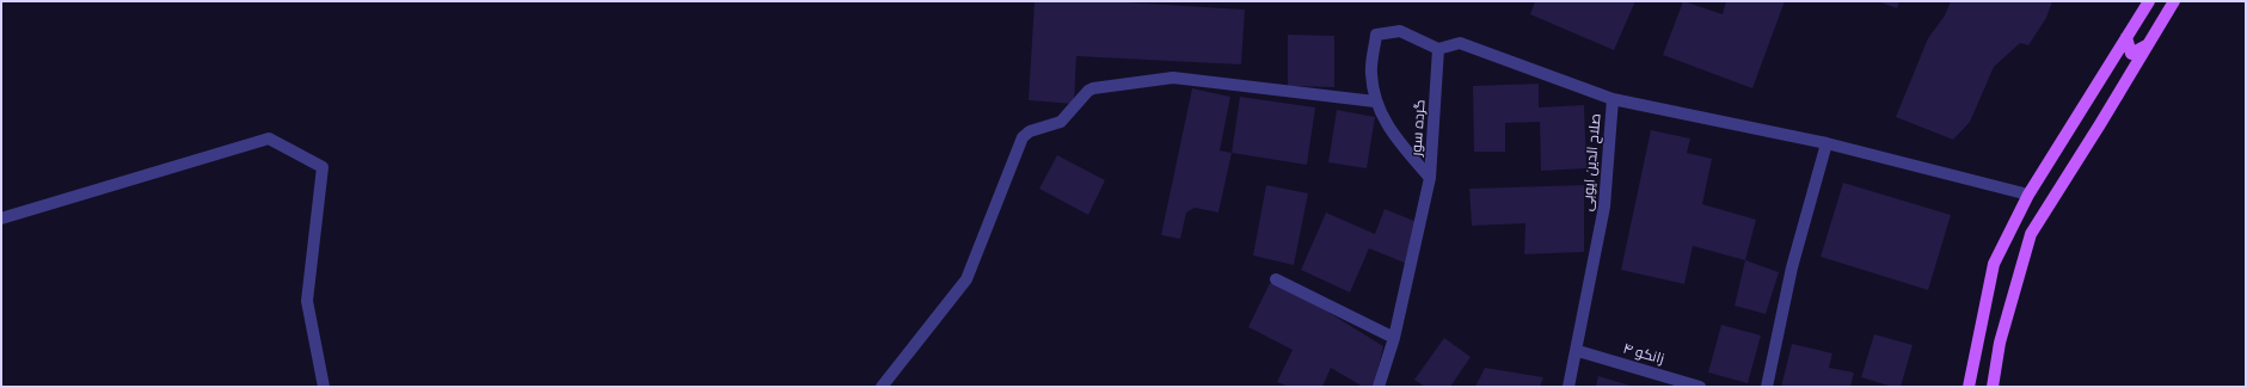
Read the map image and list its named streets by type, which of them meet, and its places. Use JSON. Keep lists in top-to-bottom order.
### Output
{
  "streets": {
    "street": ["گرده سور", "صلاح الدین ایوبی", "زانکو ۴"]
  },
  "crossings": [
    ["صلاح الدین ایوبی", "زانکو ۴"]
  ]
}
